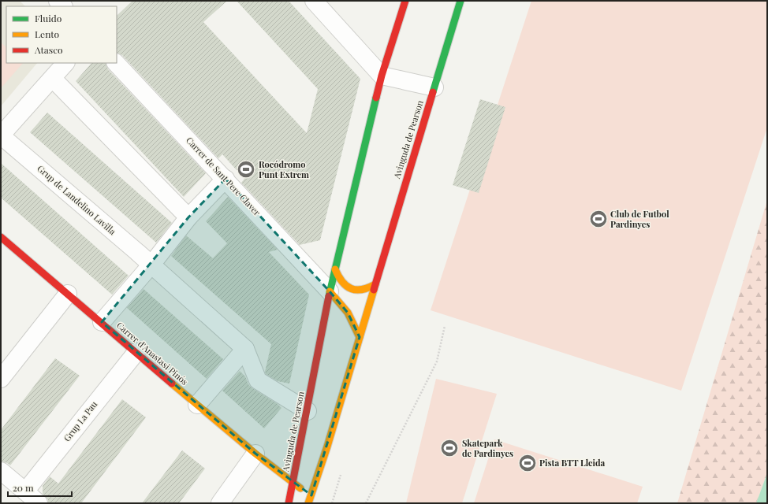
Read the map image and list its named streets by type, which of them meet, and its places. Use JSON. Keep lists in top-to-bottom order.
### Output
{
  "streets": {
    "street": [
      "Avinguda de Pearson",
      "Carrer de Sant Pere Claver",
      "Grup de Landelino Lavilla",
      "Carrer d'Anastasi Pinós",
      "Grup La Pau"
    ]
  },
  "crossings": [
    ["Avinguda de Pearson", "Carrer de Sant Pere Claver"],
    ["Avinguda de Pearson", "Grup de Landelino Lavilla"],
    ["Avinguda de Pearson", "Carrer d'Anastasi Pinós"],
    ["Carrer d'Anastasi Pinós", "Grup La Pau"]
  ],
  "places": {
    "sports": [
      "Rocódromo Punt Extrem",
      "Club de Futbol Pardinyes",
      "Skatepark de Pardinyes",
      "Pista BTT Lleida"
    ]
  },
  "legend": ["Fluido", "Lento", "Atasco"],
  "scale_bar": "20 m"
}
